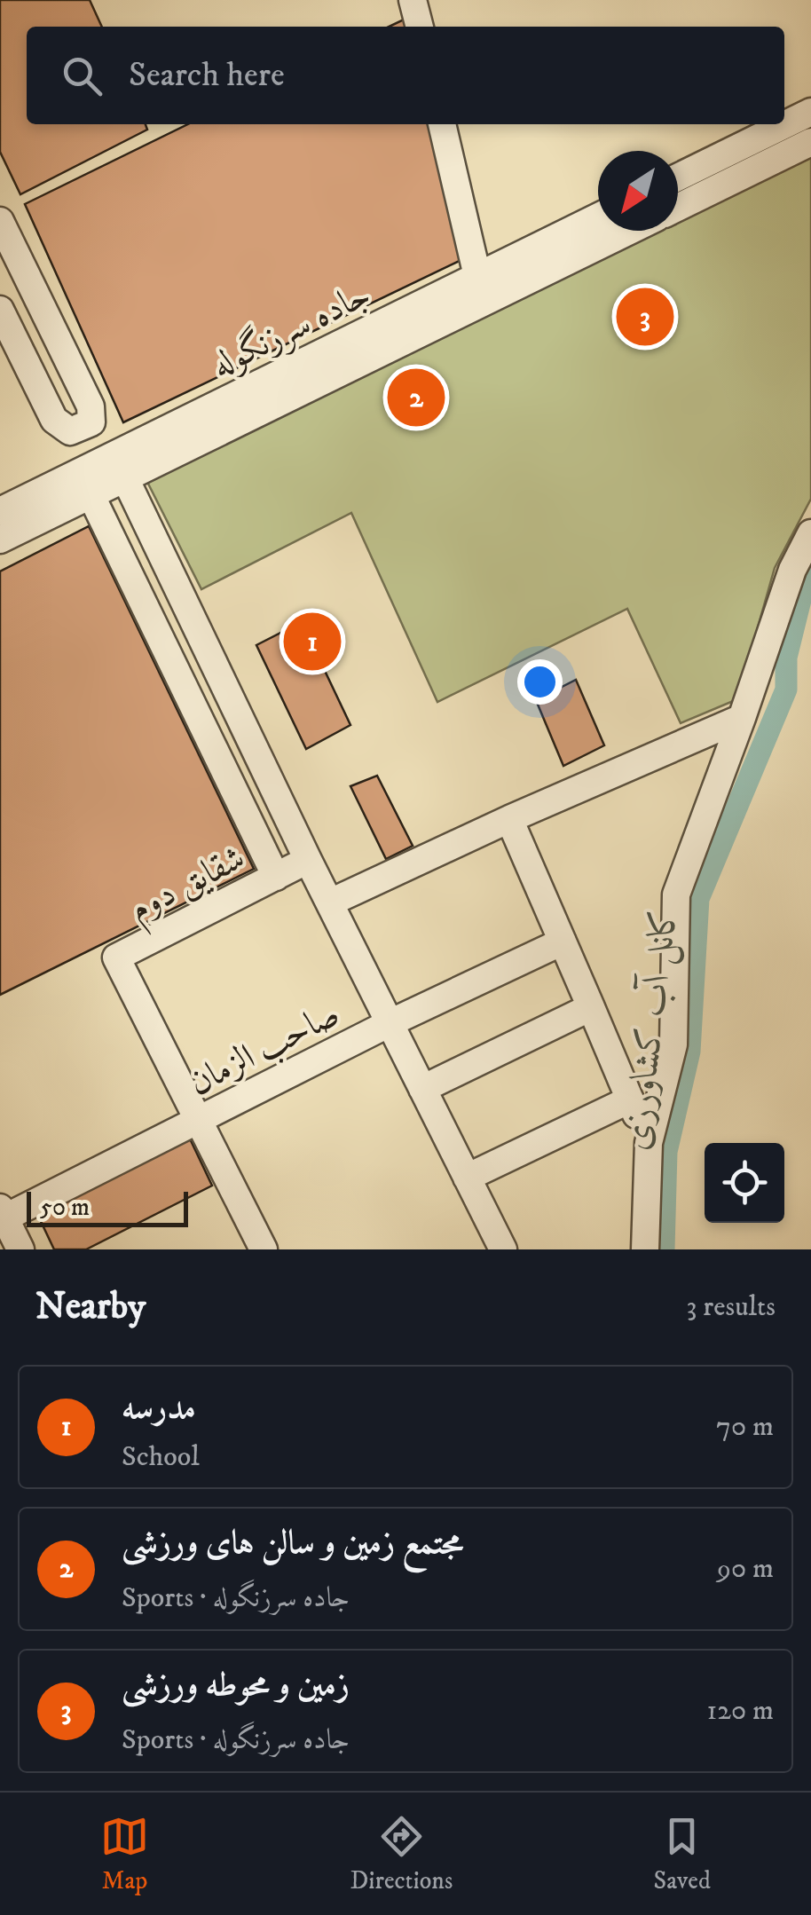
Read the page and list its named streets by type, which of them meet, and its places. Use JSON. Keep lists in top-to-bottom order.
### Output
{
  "streets": {
    "street": ["جاده سرزنگوله", "شقایق دوم", "صاحب الزمان"]
  },
  "crossings": [
    ["شقایق دوم", "صاحب الزمان"]
  ],
  "water": ["کانل آب کشاورزی"],
  "scale_bar": "50 m",
  "north": "bottom left",
  "page": {
    "search": "Search here",
    "pins": ["3", "2", "1"],
    "scale": "50 m",
    "heading": ["Nearby", "3 results"],
    "list": [
      {
        "mark": "1",
        "name": "مدرسه",
        "note": "School",
        "value": "70 m"
      },
      {
        "mark": "2",
        "name": "مجتمع زمین و سالن های ورزشی",
        "note": "Sports · جاده سرزنگوله",
        "value": "90 m"
      },
      {
        "mark": "3",
        "name": "زمین و محوطه ورزشی",
        "note": "Sports · جاده سرزنگوله",
        "value": "120 m"
      }
    ],
    "nav": ["Map", "Directions", "Saved"]
  }
}
